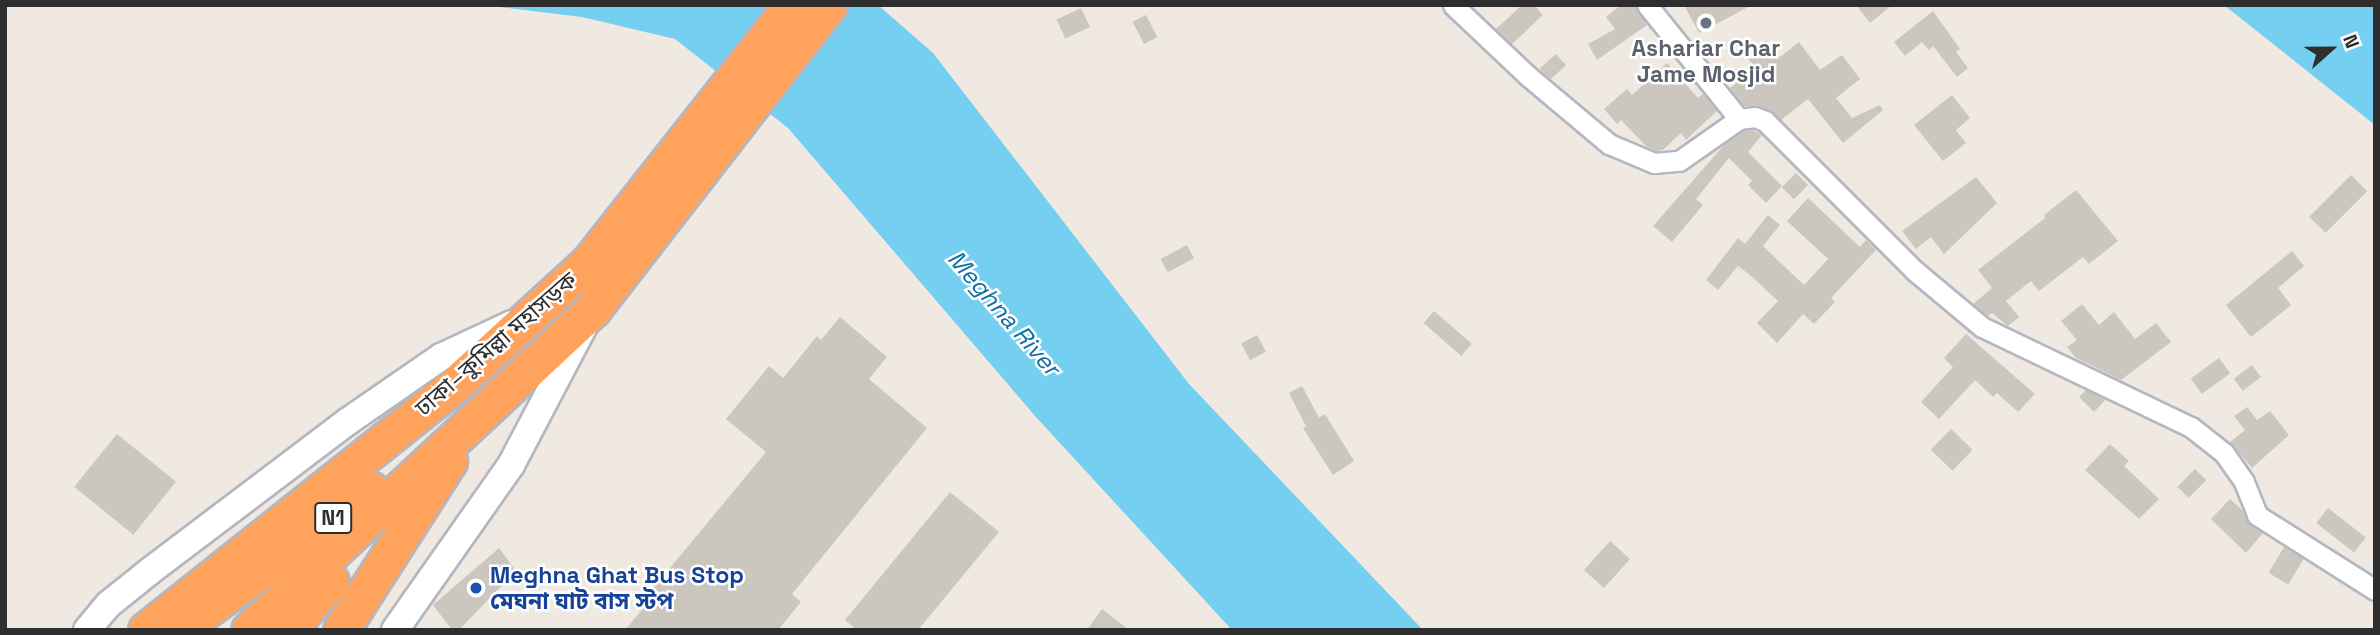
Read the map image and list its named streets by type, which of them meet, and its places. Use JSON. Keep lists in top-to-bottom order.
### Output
{
  "streets": {
    "highway": ["ঢাকা–কুমিল্লা মহাসড়ক", "N1"]
  },
  "water": ["Meghna River"],
  "places": ["Ashariar Char Jame Mosjid", "Meghna Ghat Bus Stop মেঘনা ঘাট বাস স্টপ"],
  "north": "right"
}
